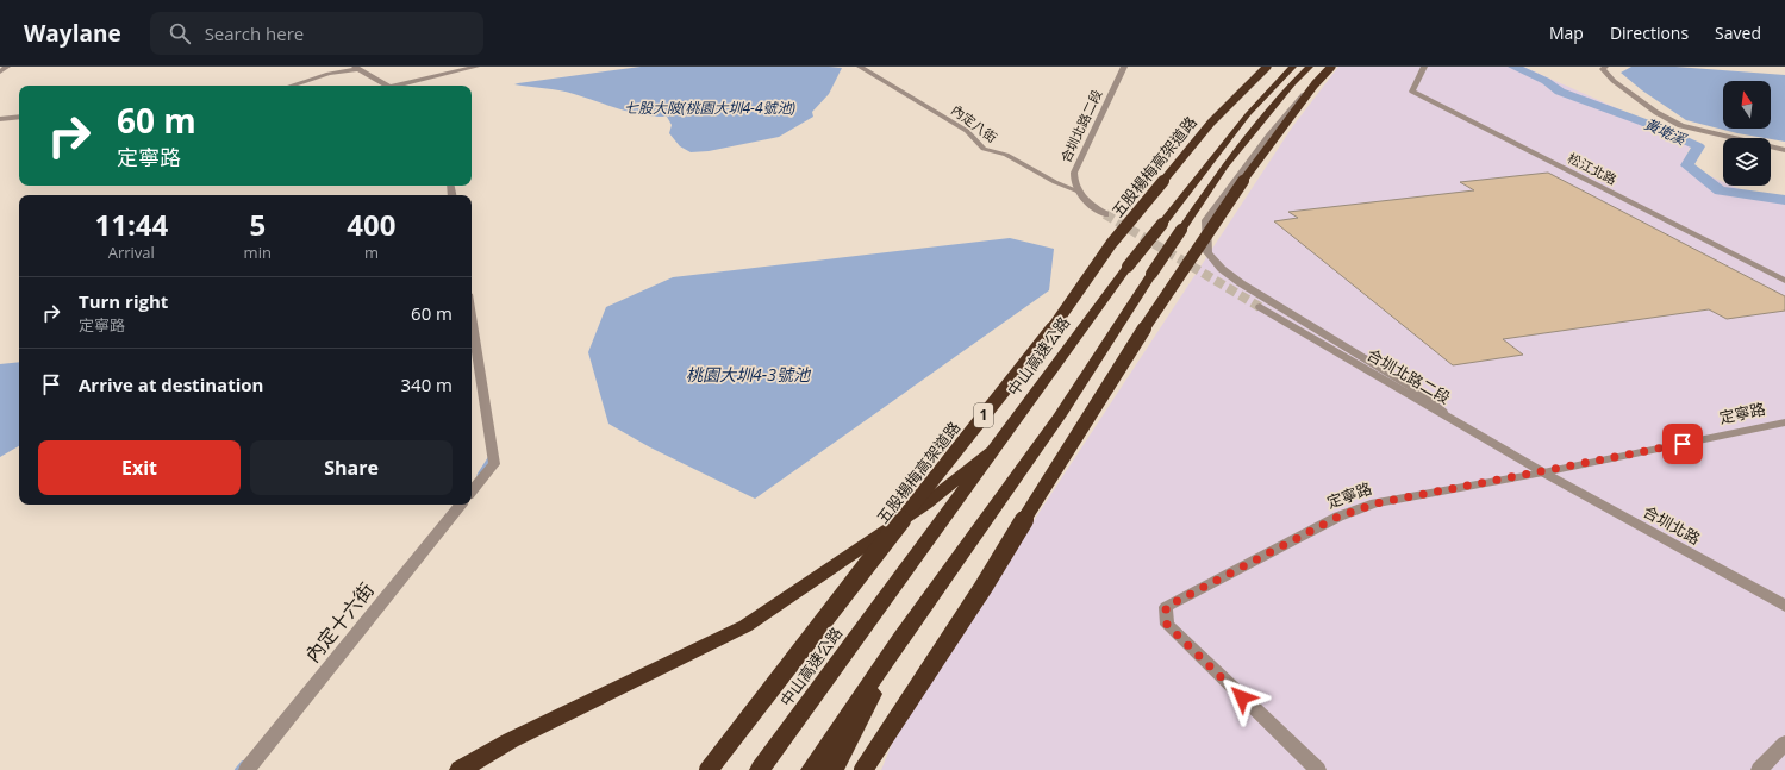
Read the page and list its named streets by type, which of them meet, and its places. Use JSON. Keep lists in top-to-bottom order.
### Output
{
  "streets": {
    "highway": ["五股楊梅高架道路", "中山高速公路", "1"],
    "street": [
      "內定八街",
      "合圳北路二段",
      "松江北路",
      "定寧路",
      "合圳北路",
      "內定十六街"
    ]
  },
  "crossings": [
    ["內定八街", "合圳北路二段"],
    ["合圳北路二段", "定寧路"],
    ["合圳北路二段", "合圳北路"],
    ["定寧路", "合圳北路"]
  ],
  "water": ["七股大陂(桃園大圳4-4號池)", "黃墘溪", "桃園大圳4-3號池"],
  "north": "top",
  "page": {
    "header": "Waylane",
    "search": "Search here",
    "nav": ["Map", "Directions", "Saved"],
    "turn": ["60 m", "定寧路"],
    "eta": [
      "11:44",
      "Arrival",
      "5",
      "min",
      "400",
      "m"
    ],
    "list": [
      {
        "name": "Turn right",
        "note": "定寧路",
        "value": "60 m"
      },
      {
        "name": "Arrive at destination",
        "value": "340 m"
      }
    ],
    "buttons": ["Exit", "Share"]
  }
}
